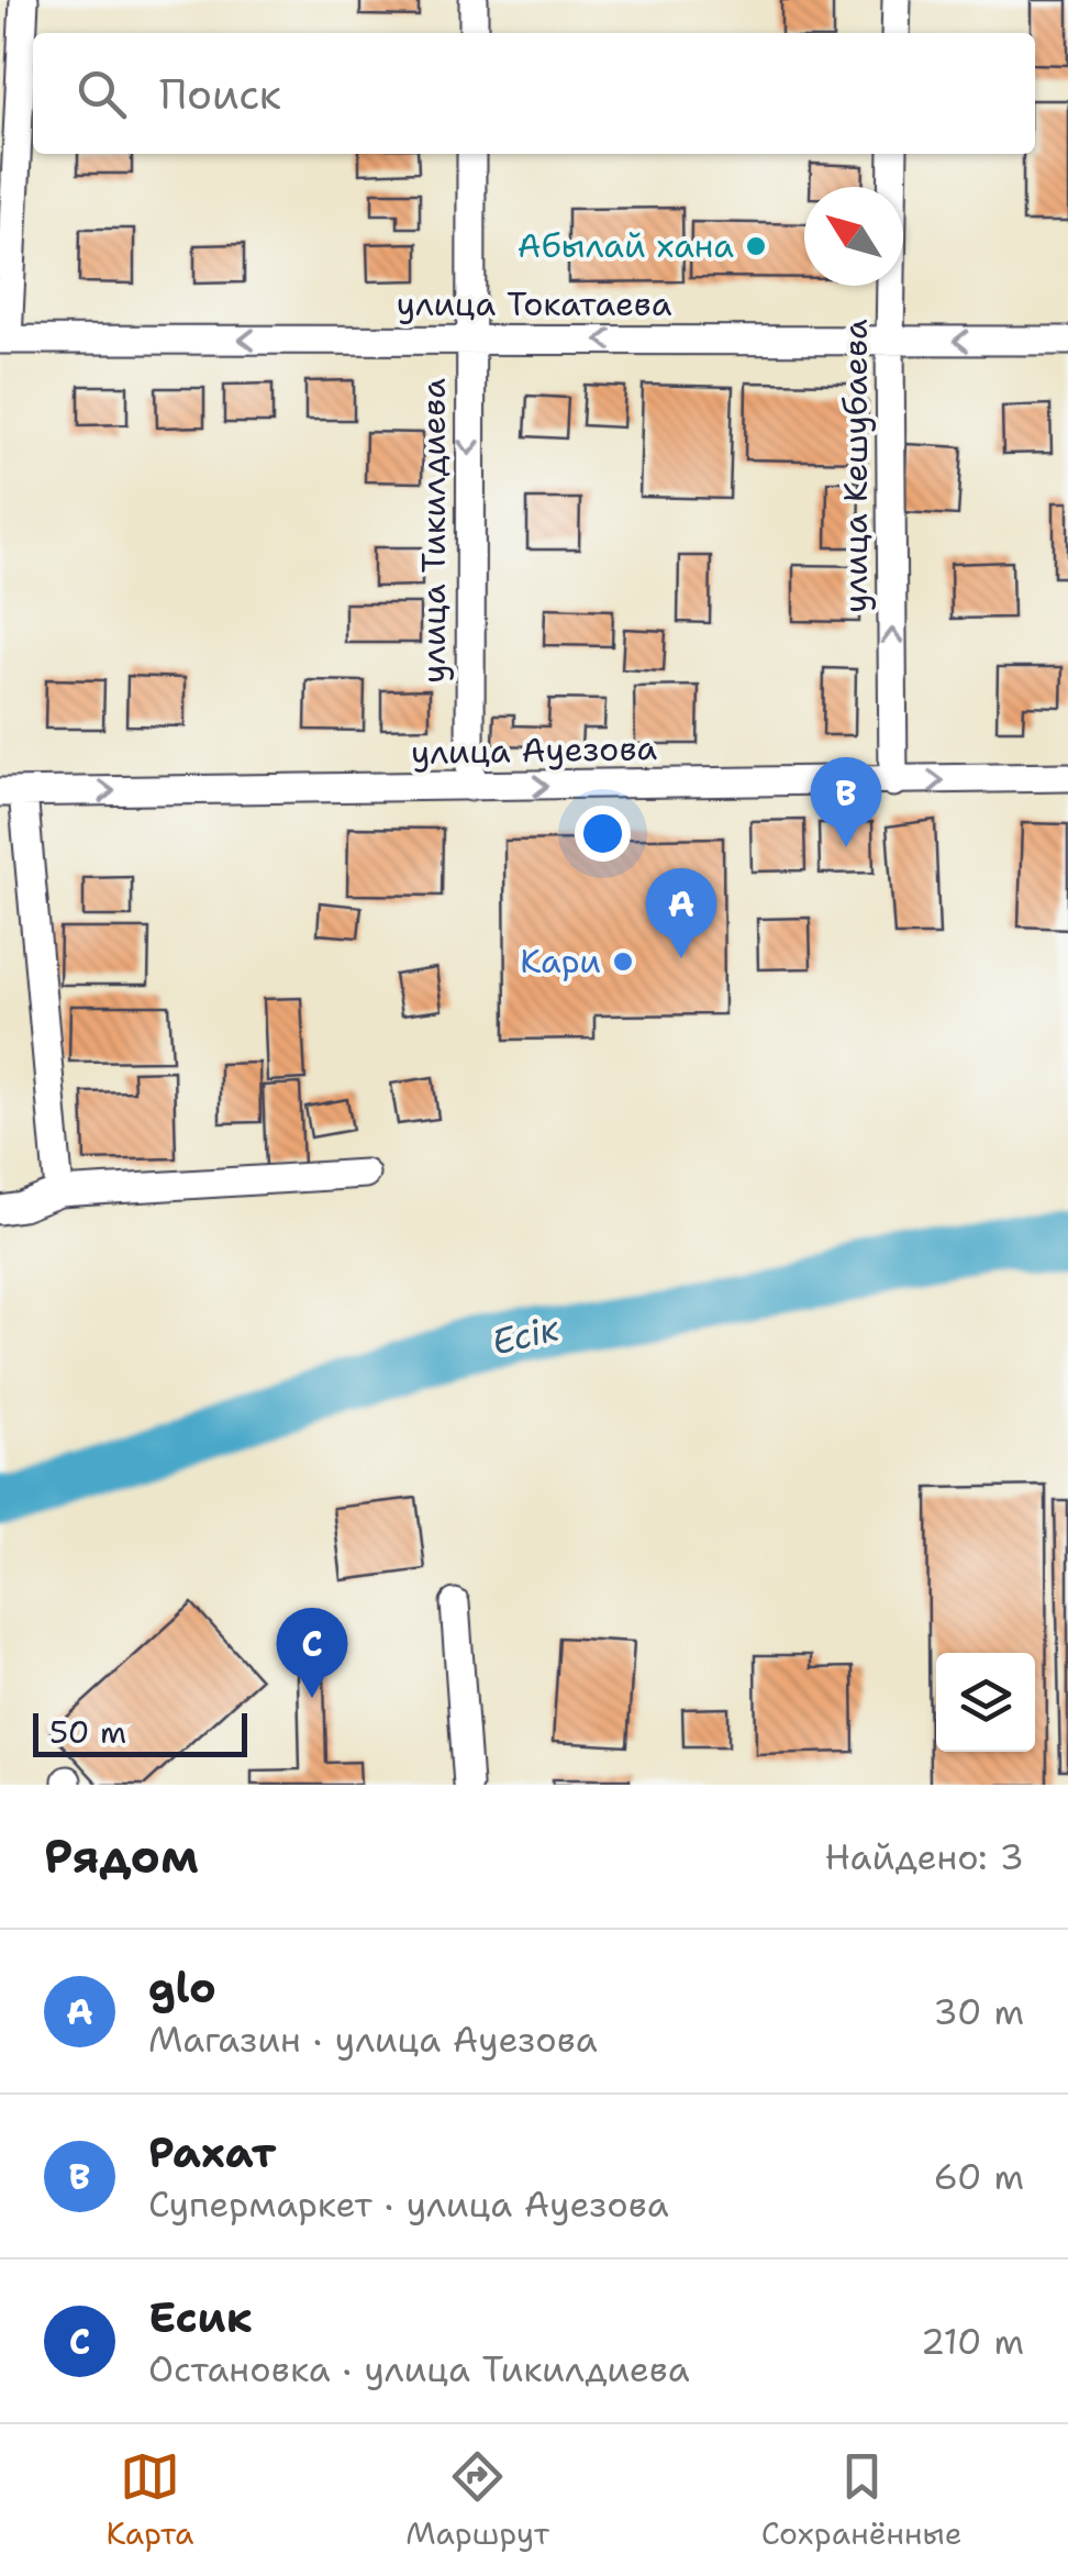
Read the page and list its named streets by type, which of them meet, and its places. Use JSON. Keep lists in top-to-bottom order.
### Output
{
  "streets": {
    "street": [
      "улица Токатаева",
      "улица Кешубаева",
      "улица Тикилдиева",
      "улица Ауезова"
    ]
  },
  "crossings": [
    ["улица Токатаева", "улица Кешубаева"],
    ["улица Токатаева", "улица Тикилдиева"],
    ["улица Кешубаева", "улица Ауезова"],
    ["улица Тикилдиева", "улица Ауезова"]
  ],
  "one_way": [
    "улица Токатаева",
    "улица Кешубаева",
    "улица Тикилдиева",
    "улица Ауезова"
  ],
  "water": ["Есік"],
  "places": ["Абылай хана", "Кари"],
  "scale_bar": "50 m",
  "north": "top left",
  "page": {
    "search": "Поиск",
    "pins": ["B", "A", "C"],
    "scale": "50 m",
    "heading": ["Рядом", "Найдено: 3"],
    "list": [
      {
        "mark": "A",
        "name": "glo",
        "note": "Магазин · улица Ауезова",
        "value": "30 m"
      },
      {
        "mark": "B",
        "name": "Рахат",
        "note": "Супермаркет · улица Ауезова",
        "value": "60 m"
      },
      {
        "mark": "C",
        "name": "Есик",
        "note": "Остановка · улица Тикилдиева",
        "value": "210 m"
      }
    ],
    "nav": ["Карта", "Маршрут", "Сохранённые"]
  }
}
